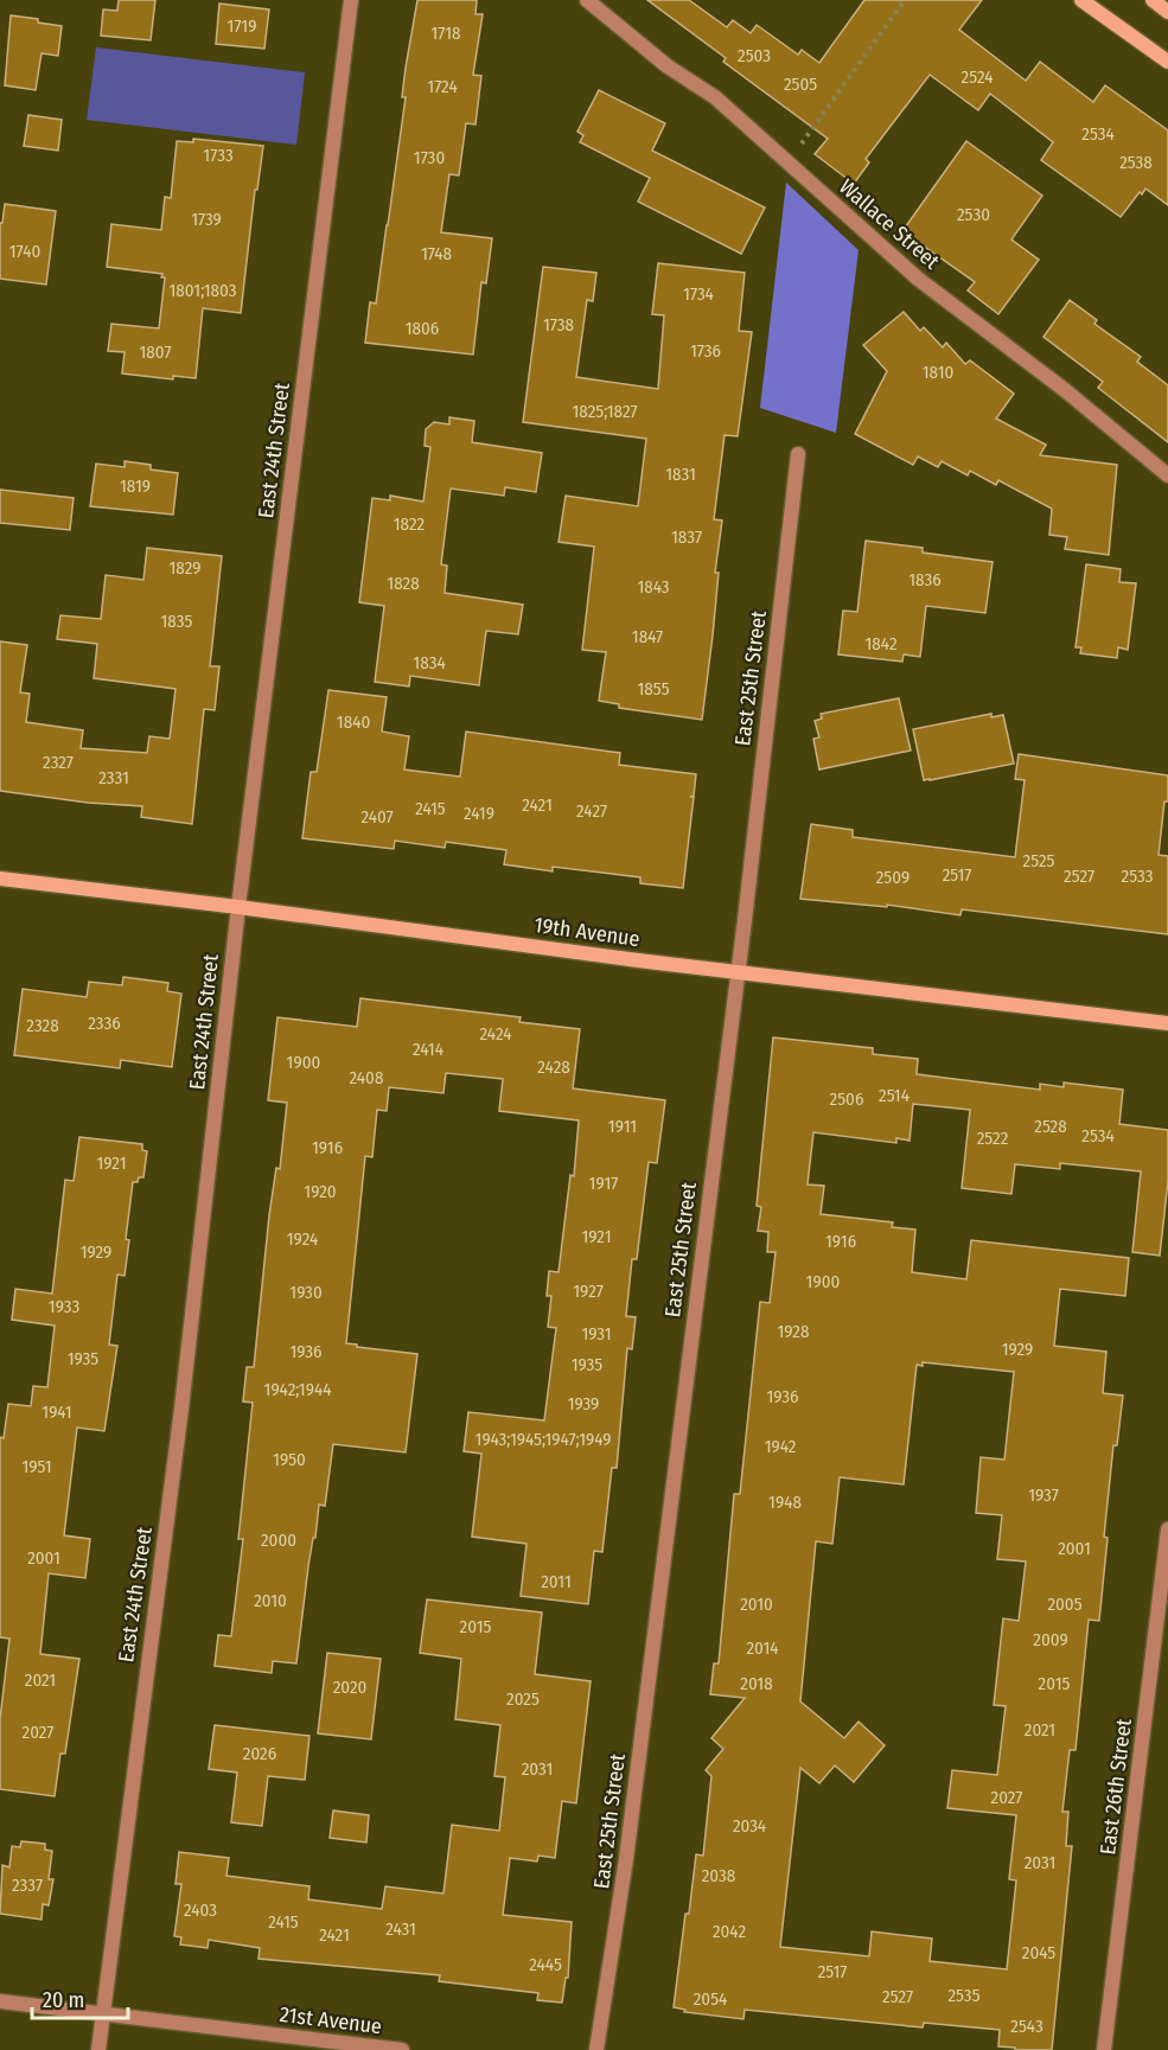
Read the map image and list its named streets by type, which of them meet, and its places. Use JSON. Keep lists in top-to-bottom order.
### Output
{
  "streets": {
    "street": [
      "Wallace Street",
      "East 24th Street",
      "East 25th Street",
      "19th Avenue",
      "East 26th Street",
      "21st Avenue"
    ]
  },
  "crossings": [
    ["East 24th Street", "19th Avenue"],
    ["East 24th Street", "21st Avenue"],
    ["East 25th Street", "19th Avenue"]
  ],
  "house_numbers": [
    "1719",
    "1718",
    "2503",
    "2524",
    "2505",
    "1724",
    "2534",
    "1733",
    "1730",
    "2538",
    "2530",
    "1739",
    "1740",
    "1748",
    "1801;1803",
    "1734",
    "1738",
    "1806",
    "1736",
    "1807",
    "1810",
    "1825;1827",
    "1831",
    "1819",
    "1822",
    "1837",
    "1829",
    "1836",
    "1828",
    "1843",
    "1835",
    "1847",
    "1842",
    "1834",
    "1855",
    "1840",
    "2327",
    "2331",
    "2421",
    "2415",
    "2427",
    "2419",
    "2407",
    "2525",
    "2517",
    "2527",
    "2533",
    "2509",
    "2336",
    "2328",
    "2424",
    "2414",
    "1900",
    "2428",
    "2408",
    "2514",
    "2506",
    "1911",
    "2528",
    "2534",
    "2522",
    "1916",
    "1921",
    "1917",
    "1920",
    "1921",
    "1924",
    "1916",
    "1929",
    "1900",
    "1927",
    "1930",
    "1933",
    "1928",
    "1931",
    "1929",
    "1936",
    "1935",
    "1935",
    "1942;1944",
    "1936",
    "1939",
    "1941",
    "1943;1945;1947;1949",
    "1942",
    "1950",
    "1951",
    "1937",
    "1948",
    "2000",
    "2001",
    "2001",
    "2011",
    "2010",
    "2010",
    "2005",
    "2015",
    "2009",
    "2014",
    "2021",
    "2018",
    "2015",
    "2020",
    "2025",
    "2021",
    "2027",
    "2026",
    "2031",
    "2027",
    "2034",
    "2031",
    "2038",
    "2337",
    "2403",
    "2415",
    "2431",
    "2042",
    "2421",
    "2045",
    "2445",
    "2517",
    "2535",
    "2527",
    "2054",
    "2543"
  ],
  "scale_bar": "20 m"
}
